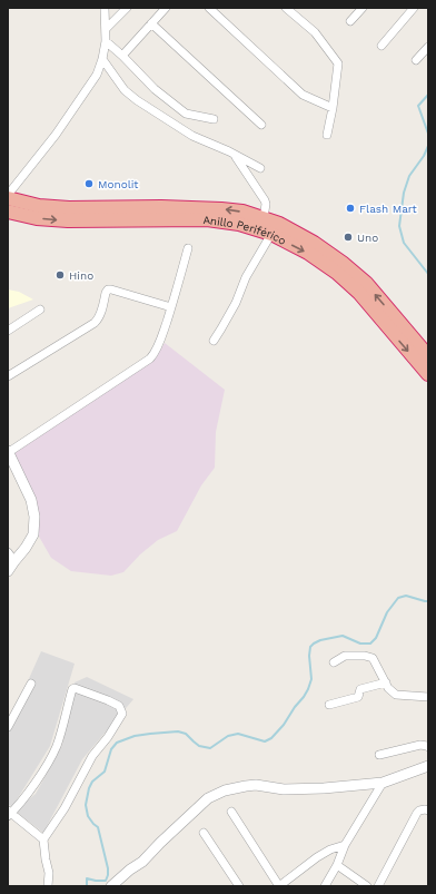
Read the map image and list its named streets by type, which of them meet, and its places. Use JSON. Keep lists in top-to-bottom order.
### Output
{
  "streets": {
    "highway": ["Anillo Periférico"]
  },
  "places": [
    "Monolit",
    "Flash Mart",
    "Uno",
    "Hino"
  ]
}
